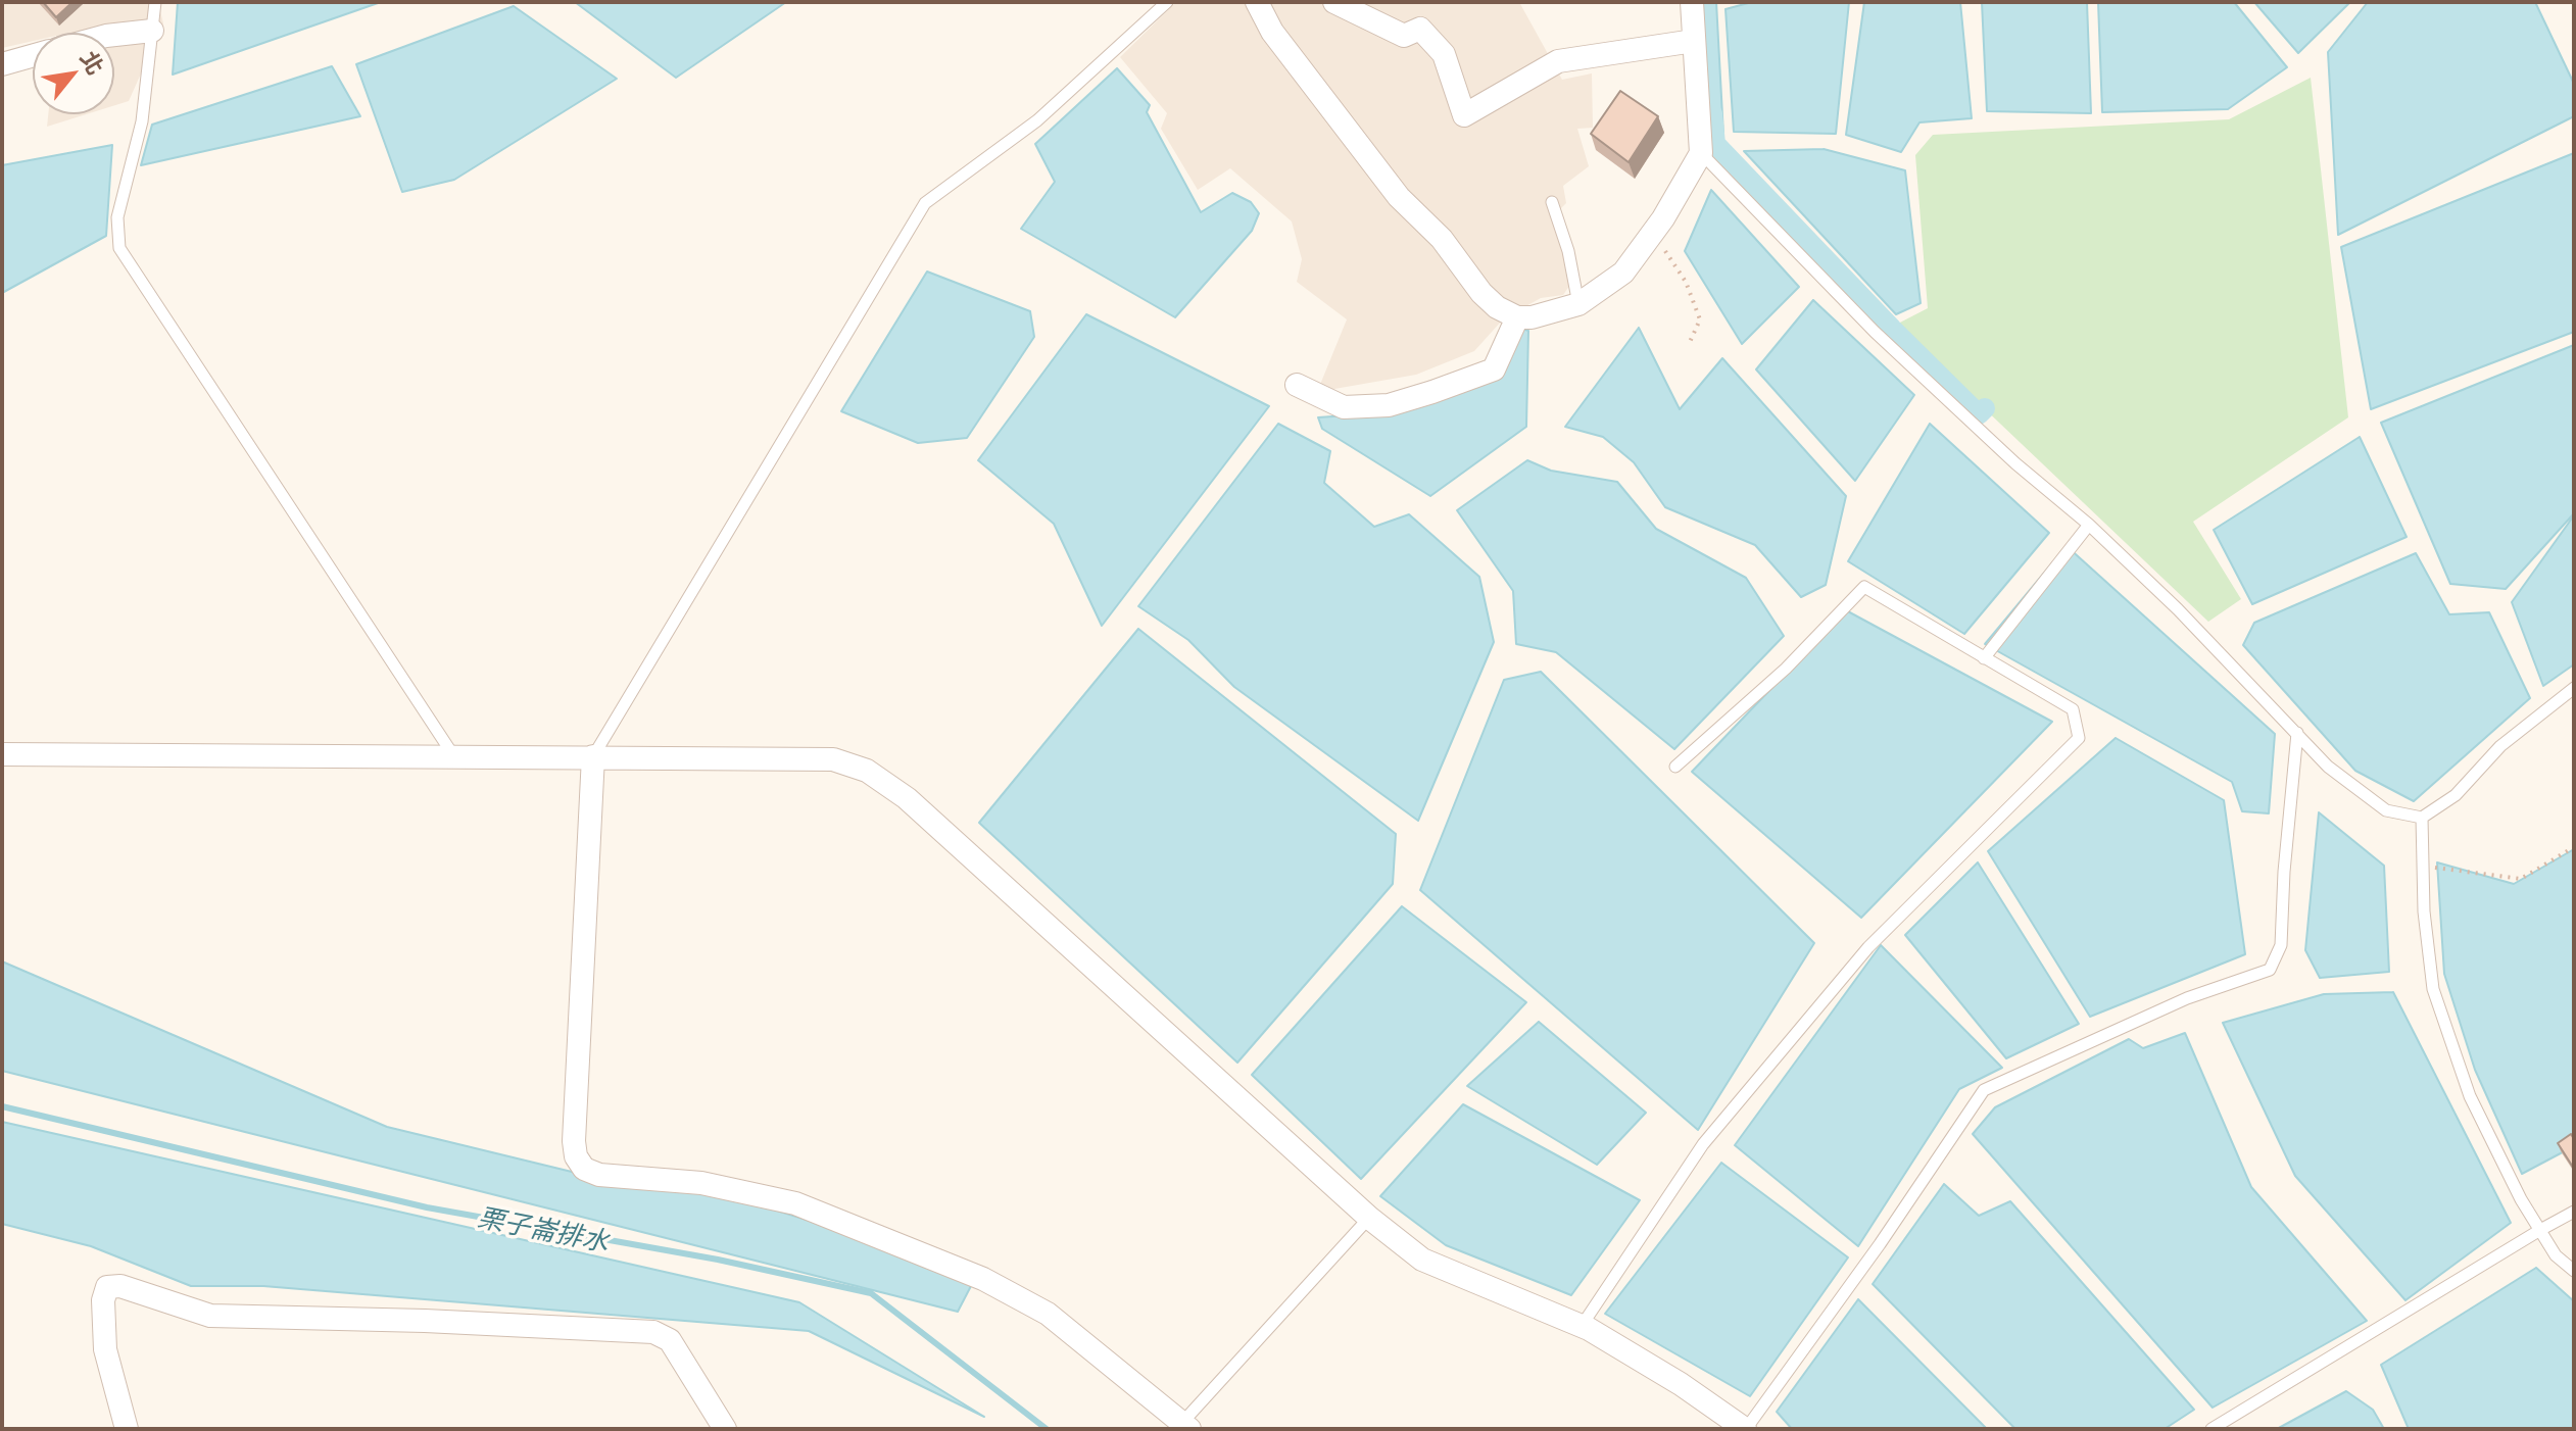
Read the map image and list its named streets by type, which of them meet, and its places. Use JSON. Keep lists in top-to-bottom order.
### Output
{
  "water": ["栗子崙排水"],
  "north": "top right"
}
